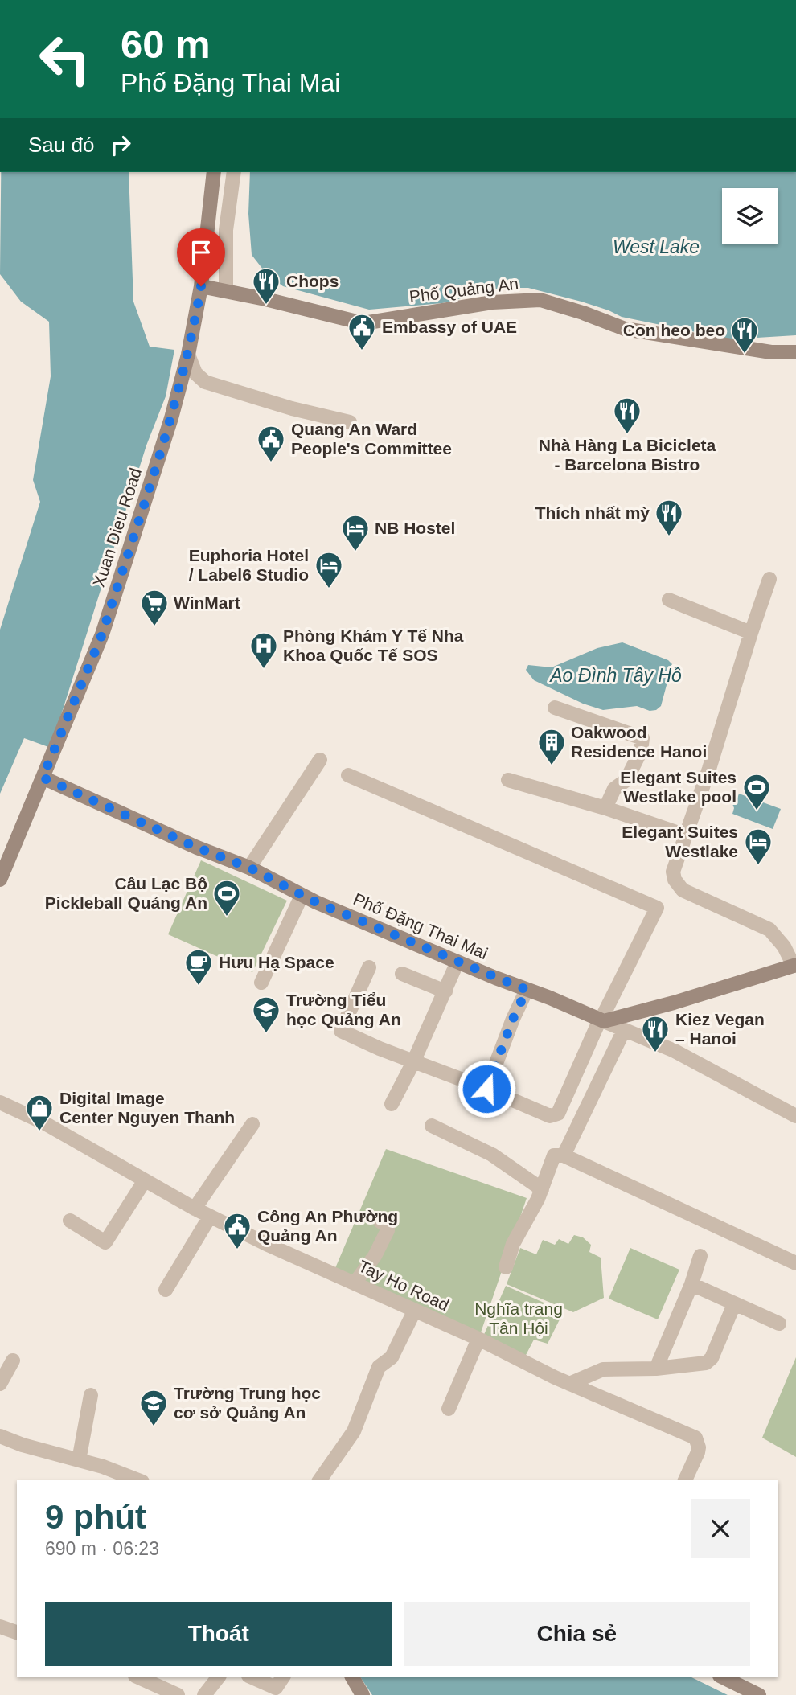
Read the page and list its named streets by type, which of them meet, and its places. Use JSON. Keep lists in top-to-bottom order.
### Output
{
  "streets": {
    "street": [
      "Phố Quảng An",
      "Xuan Dieu Road",
      "Phố Đặng Thai Mai",
      "Tay Ho Road"
    ]
  },
  "crossings": [
    ["Phố Quảng An", "Xuan Dieu Road"],
    ["Xuan Dieu Road", "Phố Đặng Thai Mai"]
  ],
  "water": ["West Lake", "Ao Đình Tây Hồ"],
  "parks": ["Nghĩa trang Tân Hội"],
  "places": {
    "restaurant": [
      "Chops",
      "Con heo beo",
      "Nhà Hàng La Bicicleta - Barcelona Bistro",
      "Thích nhất mỳ",
      "Kiez Vegan – Hanoi"
    ],
    "public building": ["Embassy of UAE", "Quang An Ward People's Committee", "Công An Phường Quảng An"],
    "hotel": ["NB Hostel", "Euphoria Hotel / Label6 Studio", "Elegant Suites Westlake"],
    "supermarket": ["WinMart"],
    "hospital": ["Phòng Khám Y Tế Nha Khoa Quốc Tế SOS"],
    "building": ["Oakwood Residence Hanoi"],
    "sports": ["Elegant Suites Westlake pool", "Câu Lạc Bộ Pickleball Quảng An"],
    "cafe": ["Hưu Hạ Space"],
    "school or university": ["Trường Tiểu học Quảng An", "Trường Trung học cơ sở Quảng An"],
    "shop": ["Digital Image Center Nguyen Thanh"]
  },
  "page": {
    "turn": ["60 m", "Phố Đặng Thai Mai"],
    "then": "Sau đó",
    "heading": ["9 phút", "690 m · 06:23"],
    "buttons": ["Thoát", "Chia sẻ"]
  }
}
